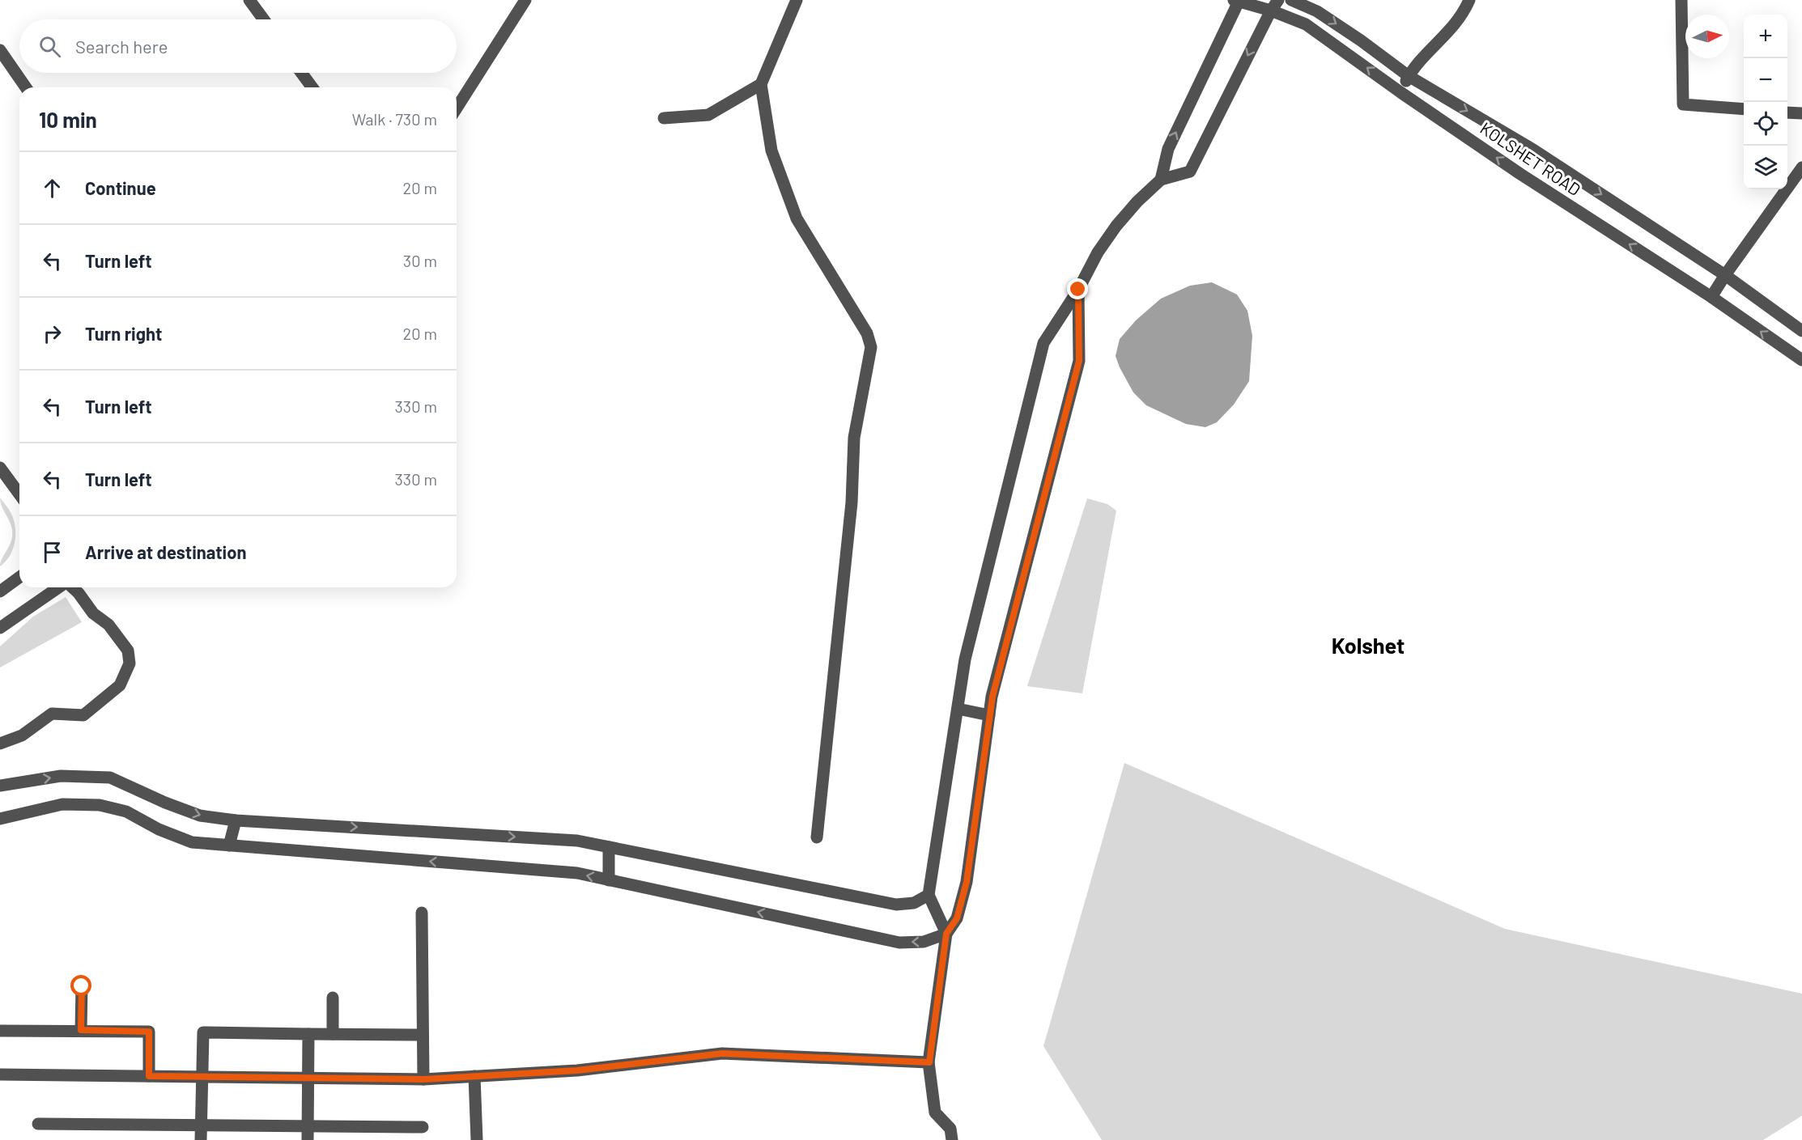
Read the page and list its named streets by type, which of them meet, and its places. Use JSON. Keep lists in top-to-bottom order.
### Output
{
  "streets": {
    "street": ["KOLSHET ROAD"]
  },
  "districts": ["Kolshet"],
  "north": "right",
  "page": {
    "map_buttons": ["+", "−"],
    "search": "Search here",
    "heading": ["10 min", "Walk · 730 m"],
    "list": [
      ["Continue", "20 m"],
      ["Turn left", "30 m"],
      ["Turn right", "20 m"],
      ["Turn left", "330 m"],
      ["Turn left", "330 m"],
      "Arrive at destination"
    ]
  }
}
